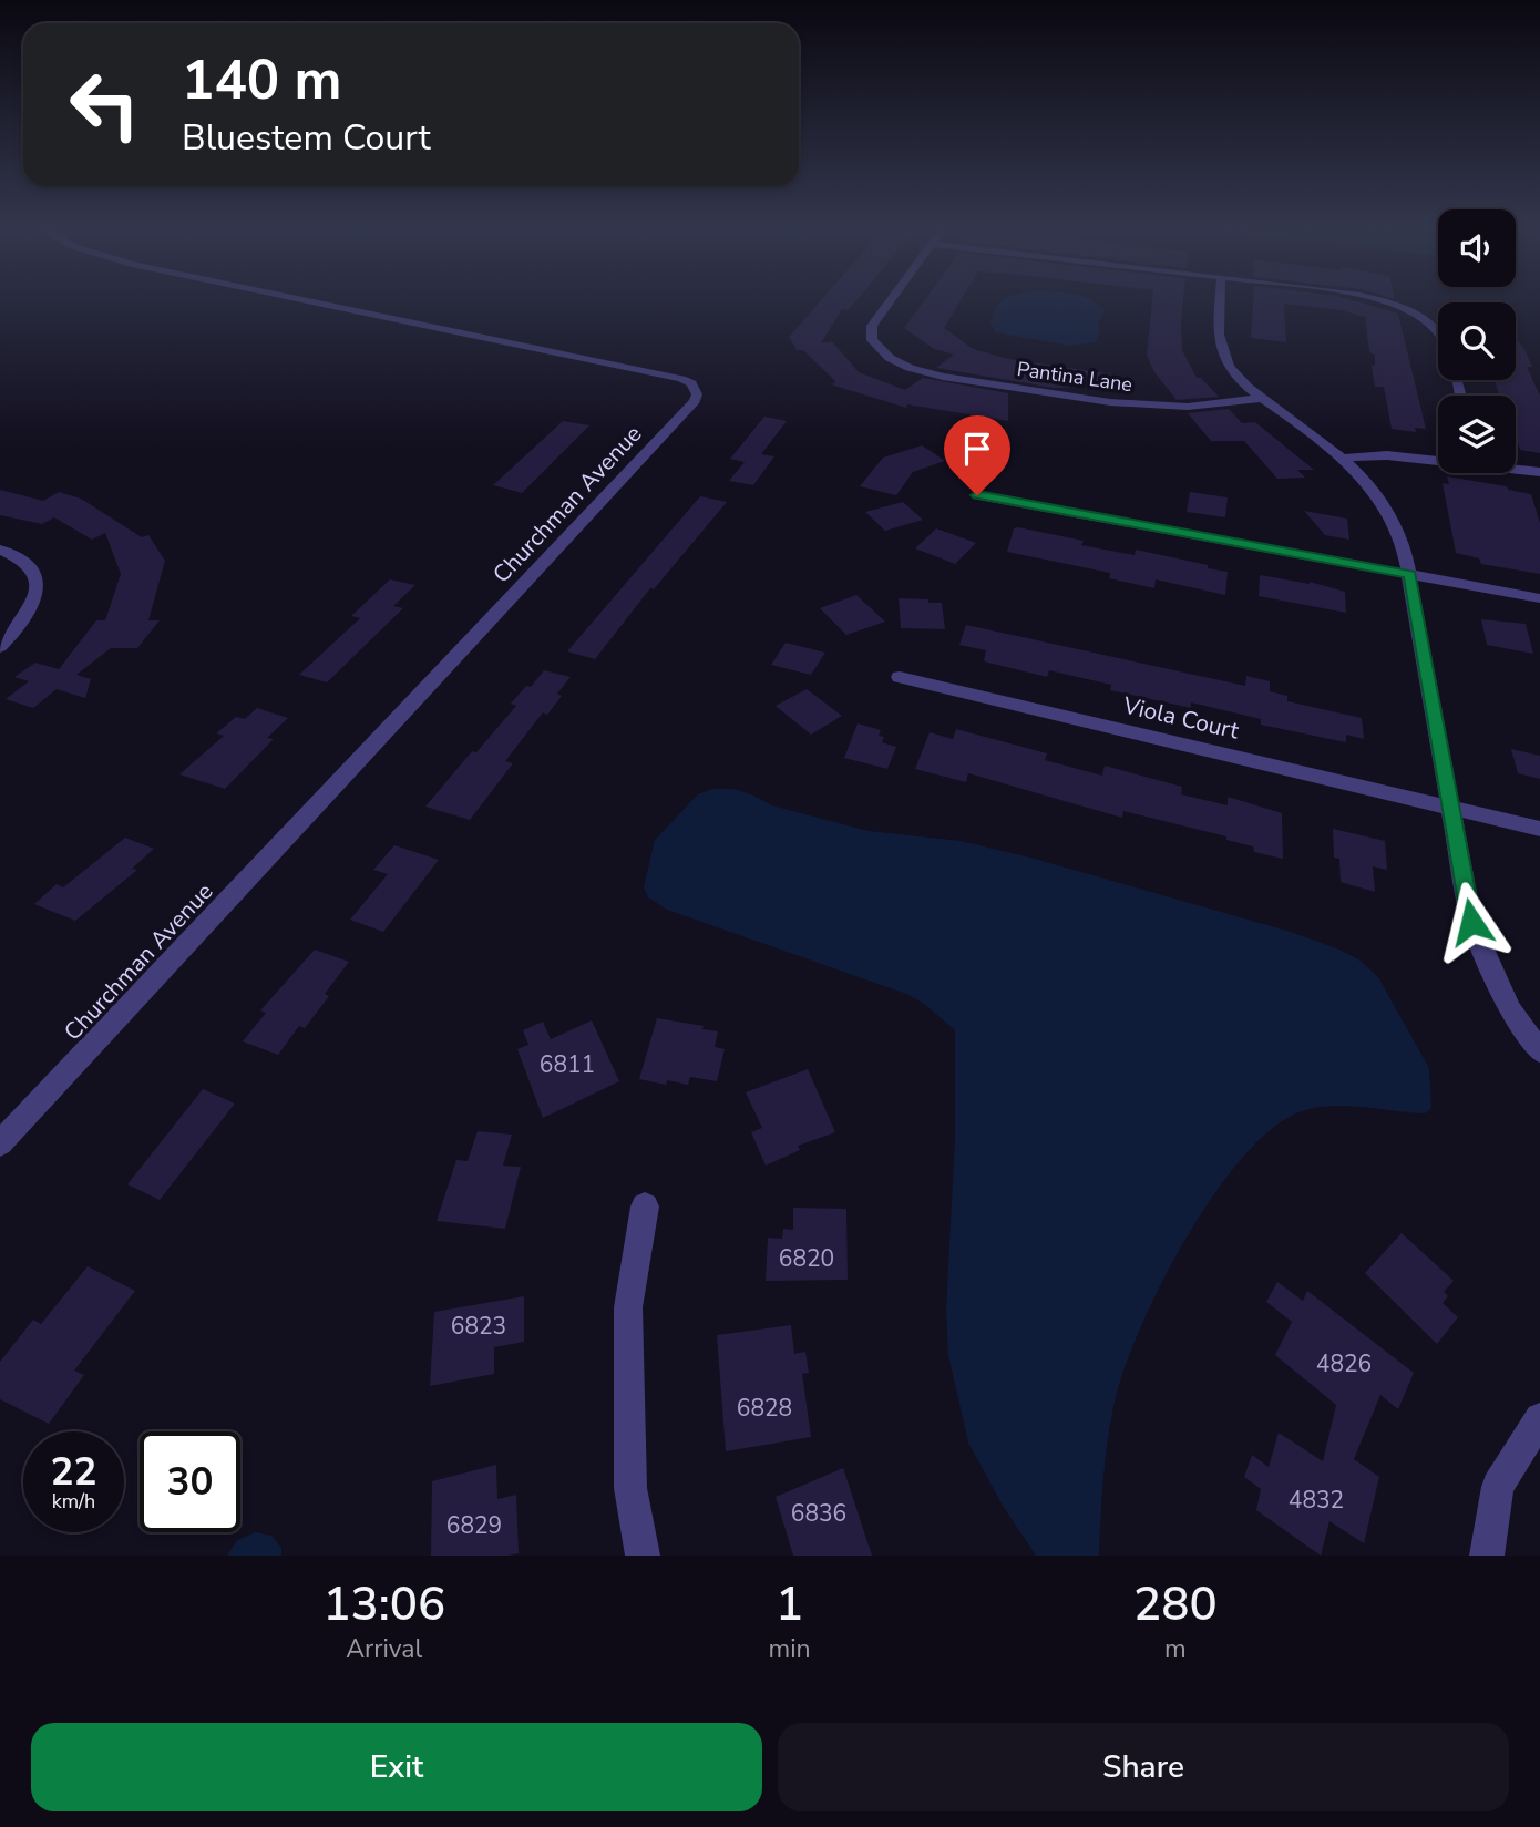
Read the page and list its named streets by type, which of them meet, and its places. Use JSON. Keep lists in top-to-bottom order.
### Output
{
  "streets": {
    "street": ["Pantina Lane", "Churchman Avenue", "Viola Court"]
  },
  "house_numbers": [
    "6811",
    "6820",
    "6823",
    "4826",
    "6828",
    "4832",
    "6836",
    "6829"
  ],
  "page": {
    "turn": ["140 m", "Bluestem Court"],
    "speed": "22 km/h",
    "limit": "30",
    "eta": [
      "13:06",
      "Arrival",
      "1",
      "min",
      "280",
      "m"
    ],
    "buttons": ["Exit", "Share"]
  }
}
